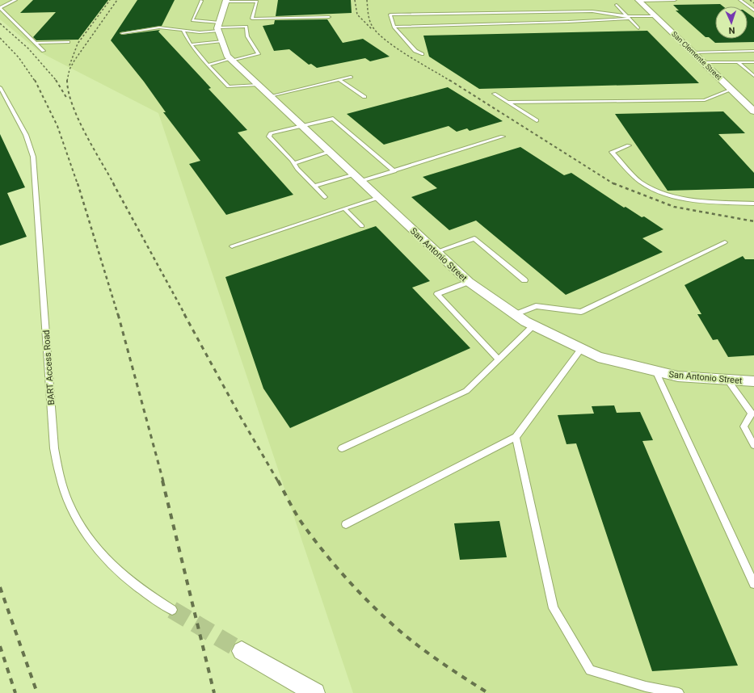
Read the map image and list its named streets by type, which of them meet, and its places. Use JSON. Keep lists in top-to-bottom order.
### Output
{
  "streets": {
    "street": ["San Clemente Street", "San Antonio Street"],
    "lane": ["BART Access Road"]
  },
  "north": "bottom"
}
